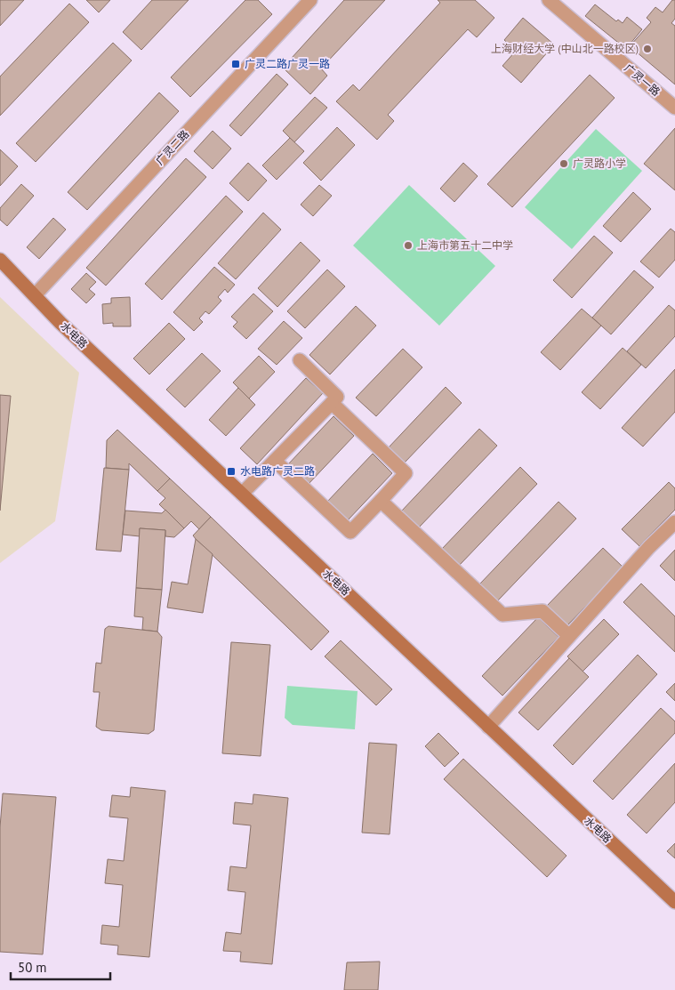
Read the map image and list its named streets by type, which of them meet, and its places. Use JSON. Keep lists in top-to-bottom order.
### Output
{
  "streets": {
    "main road": ["水电路"],
    "street": ["广灵一路", "广灵二路"]
  },
  "crossings": [
    ["广灵二路", "水电路"]
  ],
  "places": {
    "other": ["上海财经大学 (中山北一路校区)", "广灵路小学", "上海市第五十二中学"],
    "transit": ["广灵二路广灵一路", "水电路广灵二路"]
  },
  "scale_bar": "50 m"
}
